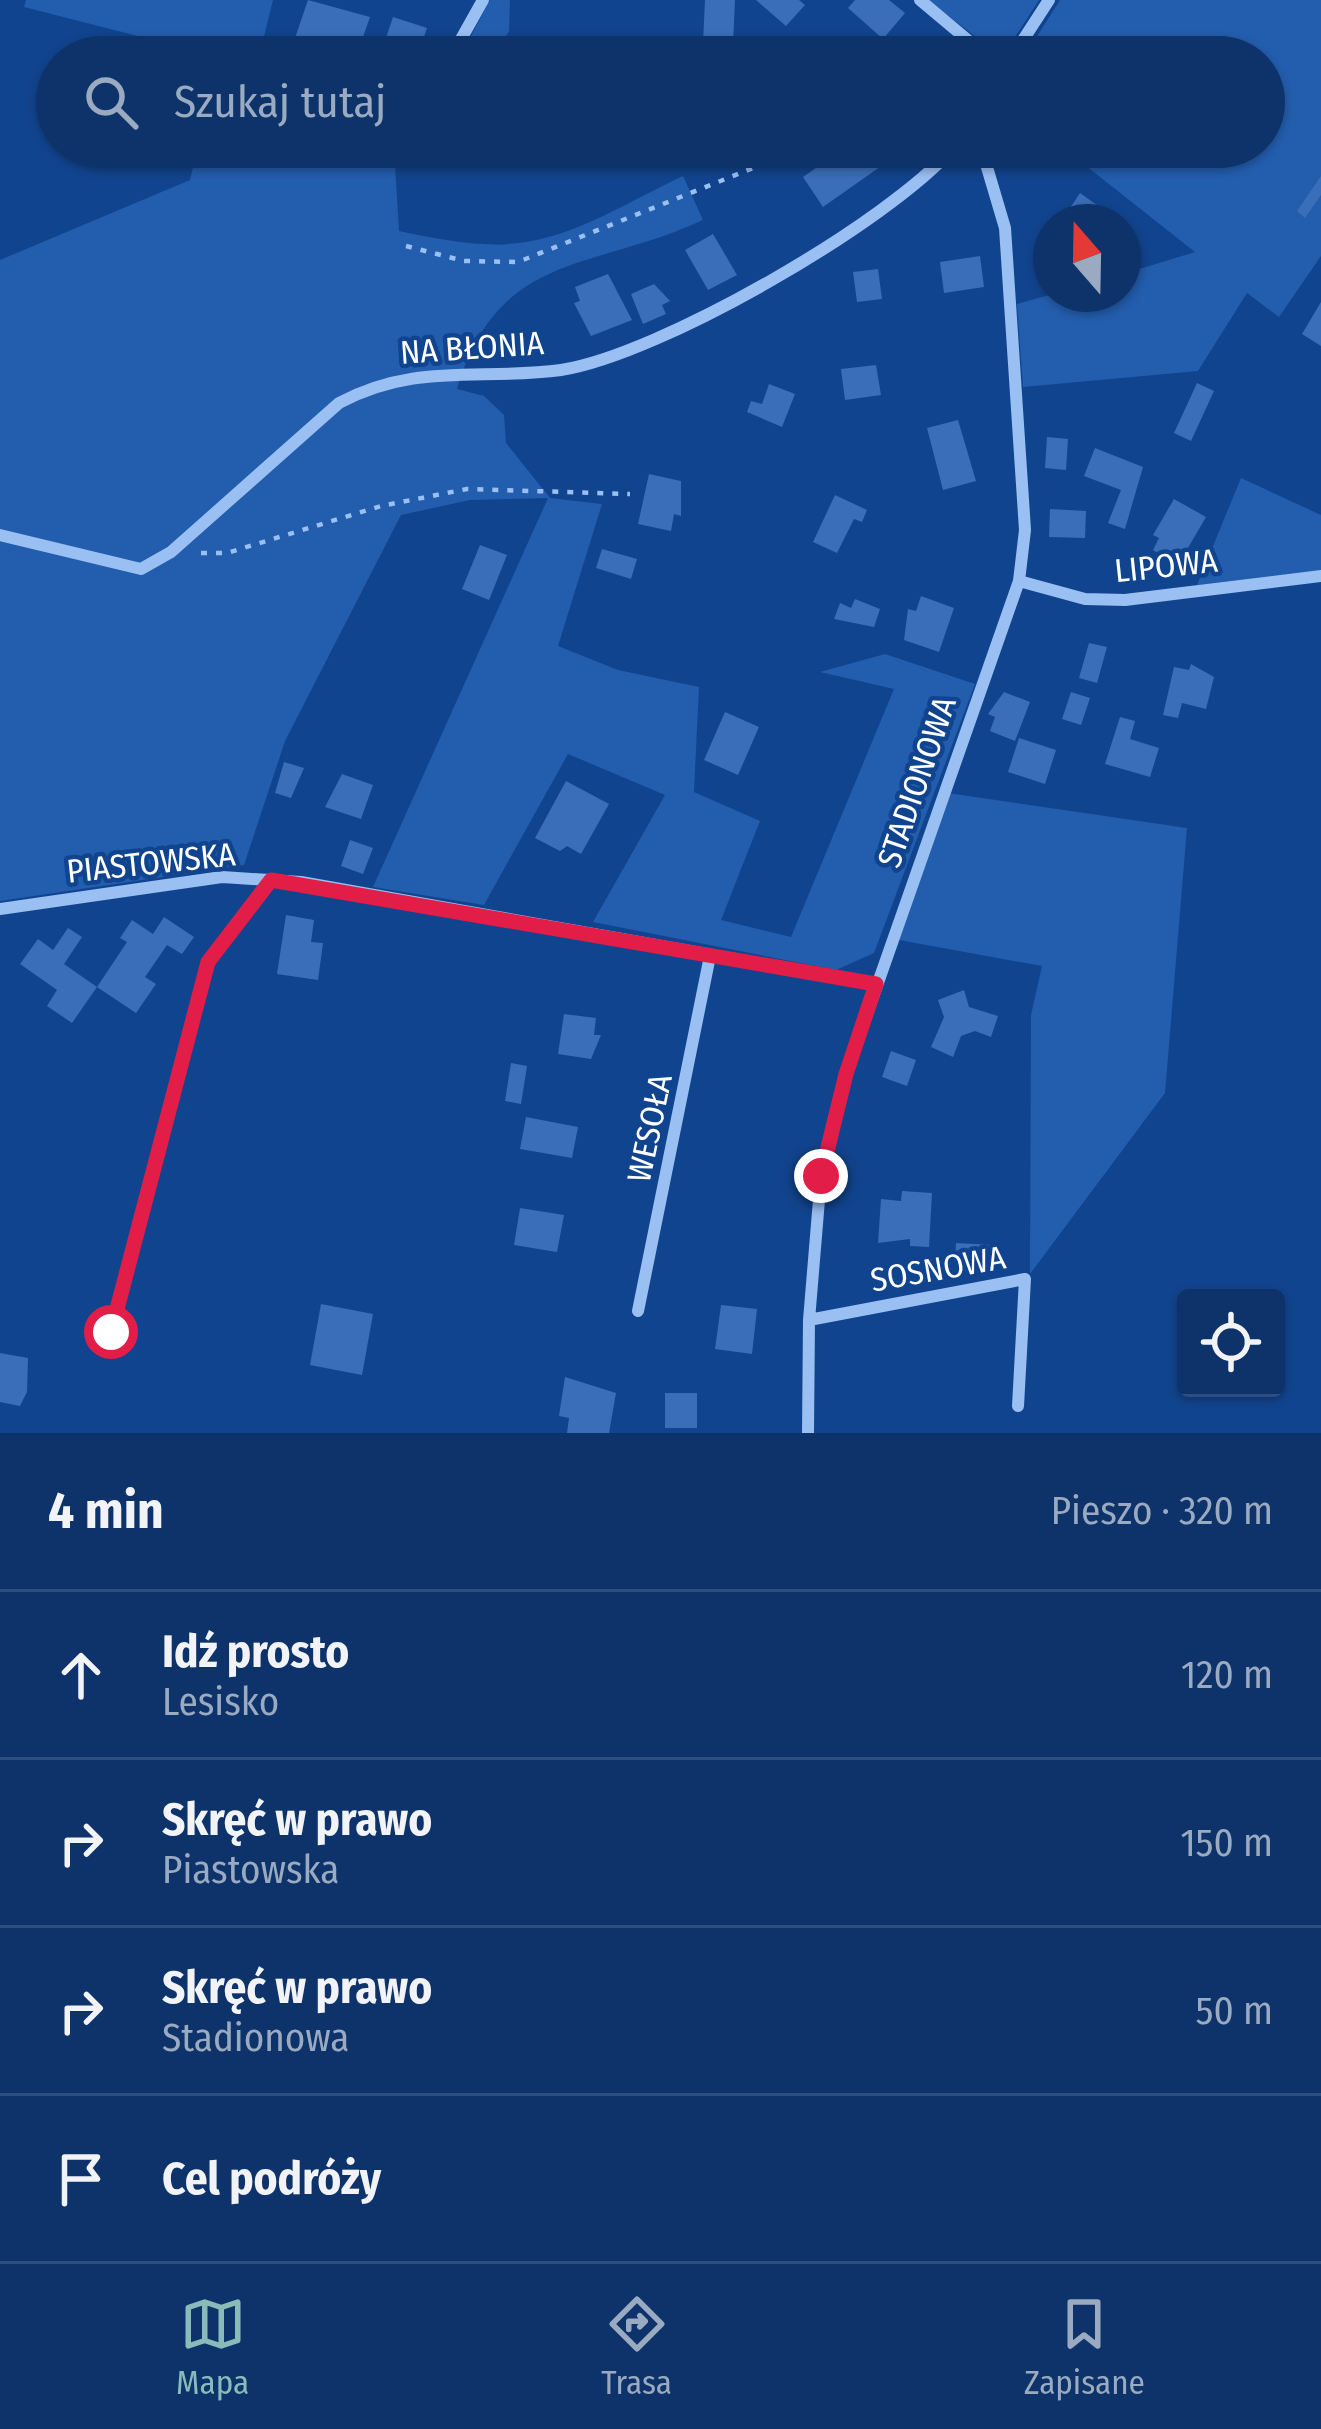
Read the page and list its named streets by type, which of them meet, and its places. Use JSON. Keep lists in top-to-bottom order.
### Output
{
  "streets": {
    "street": [
      "NA BŁONIA",
      "LIPOWA",
      "STADIONOWA",
      "PIASTOWSKA",
      "WESOŁA",
      "SOSNOWA"
    ]
  },
  "crossings": [
    ["LIPOWA", "STADIONOWA"],
    ["STADIONOWA", "PIASTOWSKA"],
    ["STADIONOWA", "SOSNOWA"],
    ["PIASTOWSKA", "WESOŁA"]
  ],
  "north": "top",
  "page": {
    "search": "Szukaj tutaj",
    "heading": ["4 min", "Pieszo · 320 m"],
    "list": [
      ["Idź prosto", "Lesisko", "120 m"],
      ["Skręć w prawo", "Piastowska", "150 m"],
      ["Skręć w prawo", "Stadionowa", "50 m"],
      "Cel podróży"
    ],
    "nav": ["Mapa", "Trasa", "Zapisane"]
  }
}
